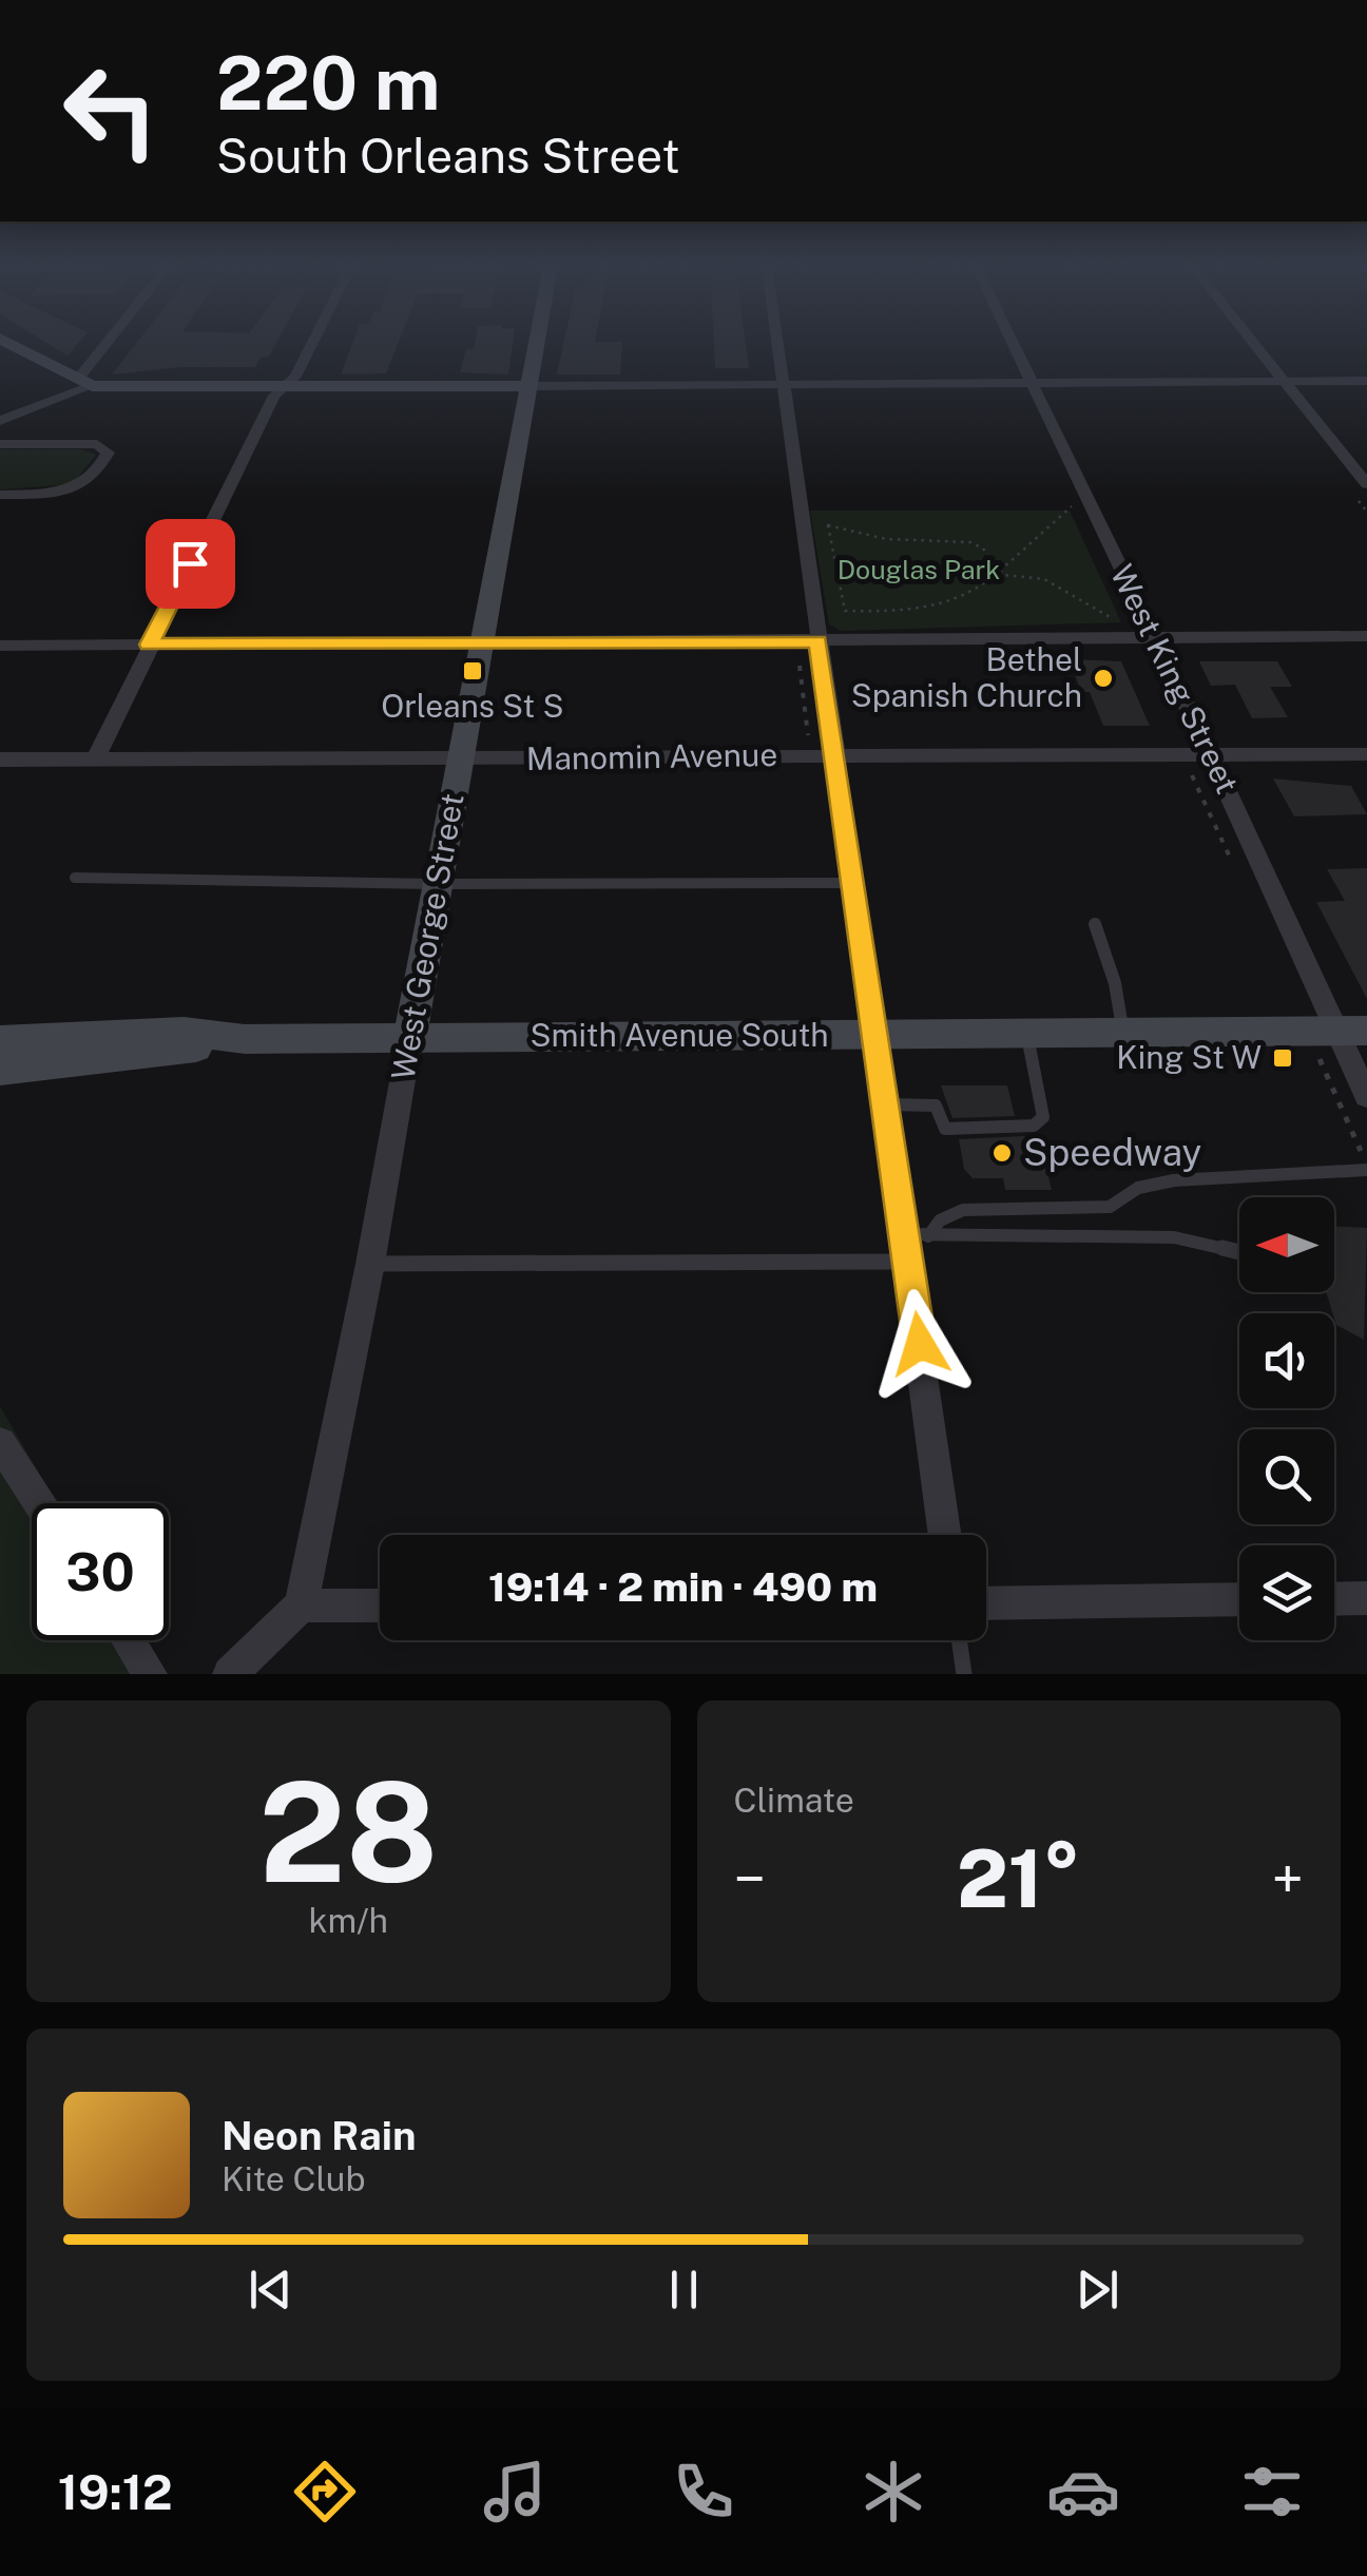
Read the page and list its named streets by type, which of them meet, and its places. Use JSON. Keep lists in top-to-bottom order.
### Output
{
  "streets": {
    "street": [
      "West King Street",
      "Manomin Avenue",
      "West George Street",
      "Smith Avenue South"
    ]
  },
  "crossings": [
    ["West King Street", "Manomin Avenue"],
    ["West King Street", "Smith Avenue South"],
    ["Manomin Avenue", "West George Street"],
    ["West George Street", "Smith Avenue South"]
  ],
  "parks": ["Douglas Park"],
  "places": {
    "transit": ["Orleans St S", "King St W"],
    "other": ["Bethel Spanish Church", "Speedway"]
  },
  "north": "left",
  "page": {
    "turn": ["220 m", "South Orleans Street"],
    "limit": "30",
    "trip": "19:14 · 2 min · 490 m",
    "tile": [
      ["28", "km/h"],
      "Climate"
    ],
    "heat": ["−", "21°", "+"],
    "song": ["Neon Rain", "Kite Club"],
    "tabs": "19:12"
  }
}
